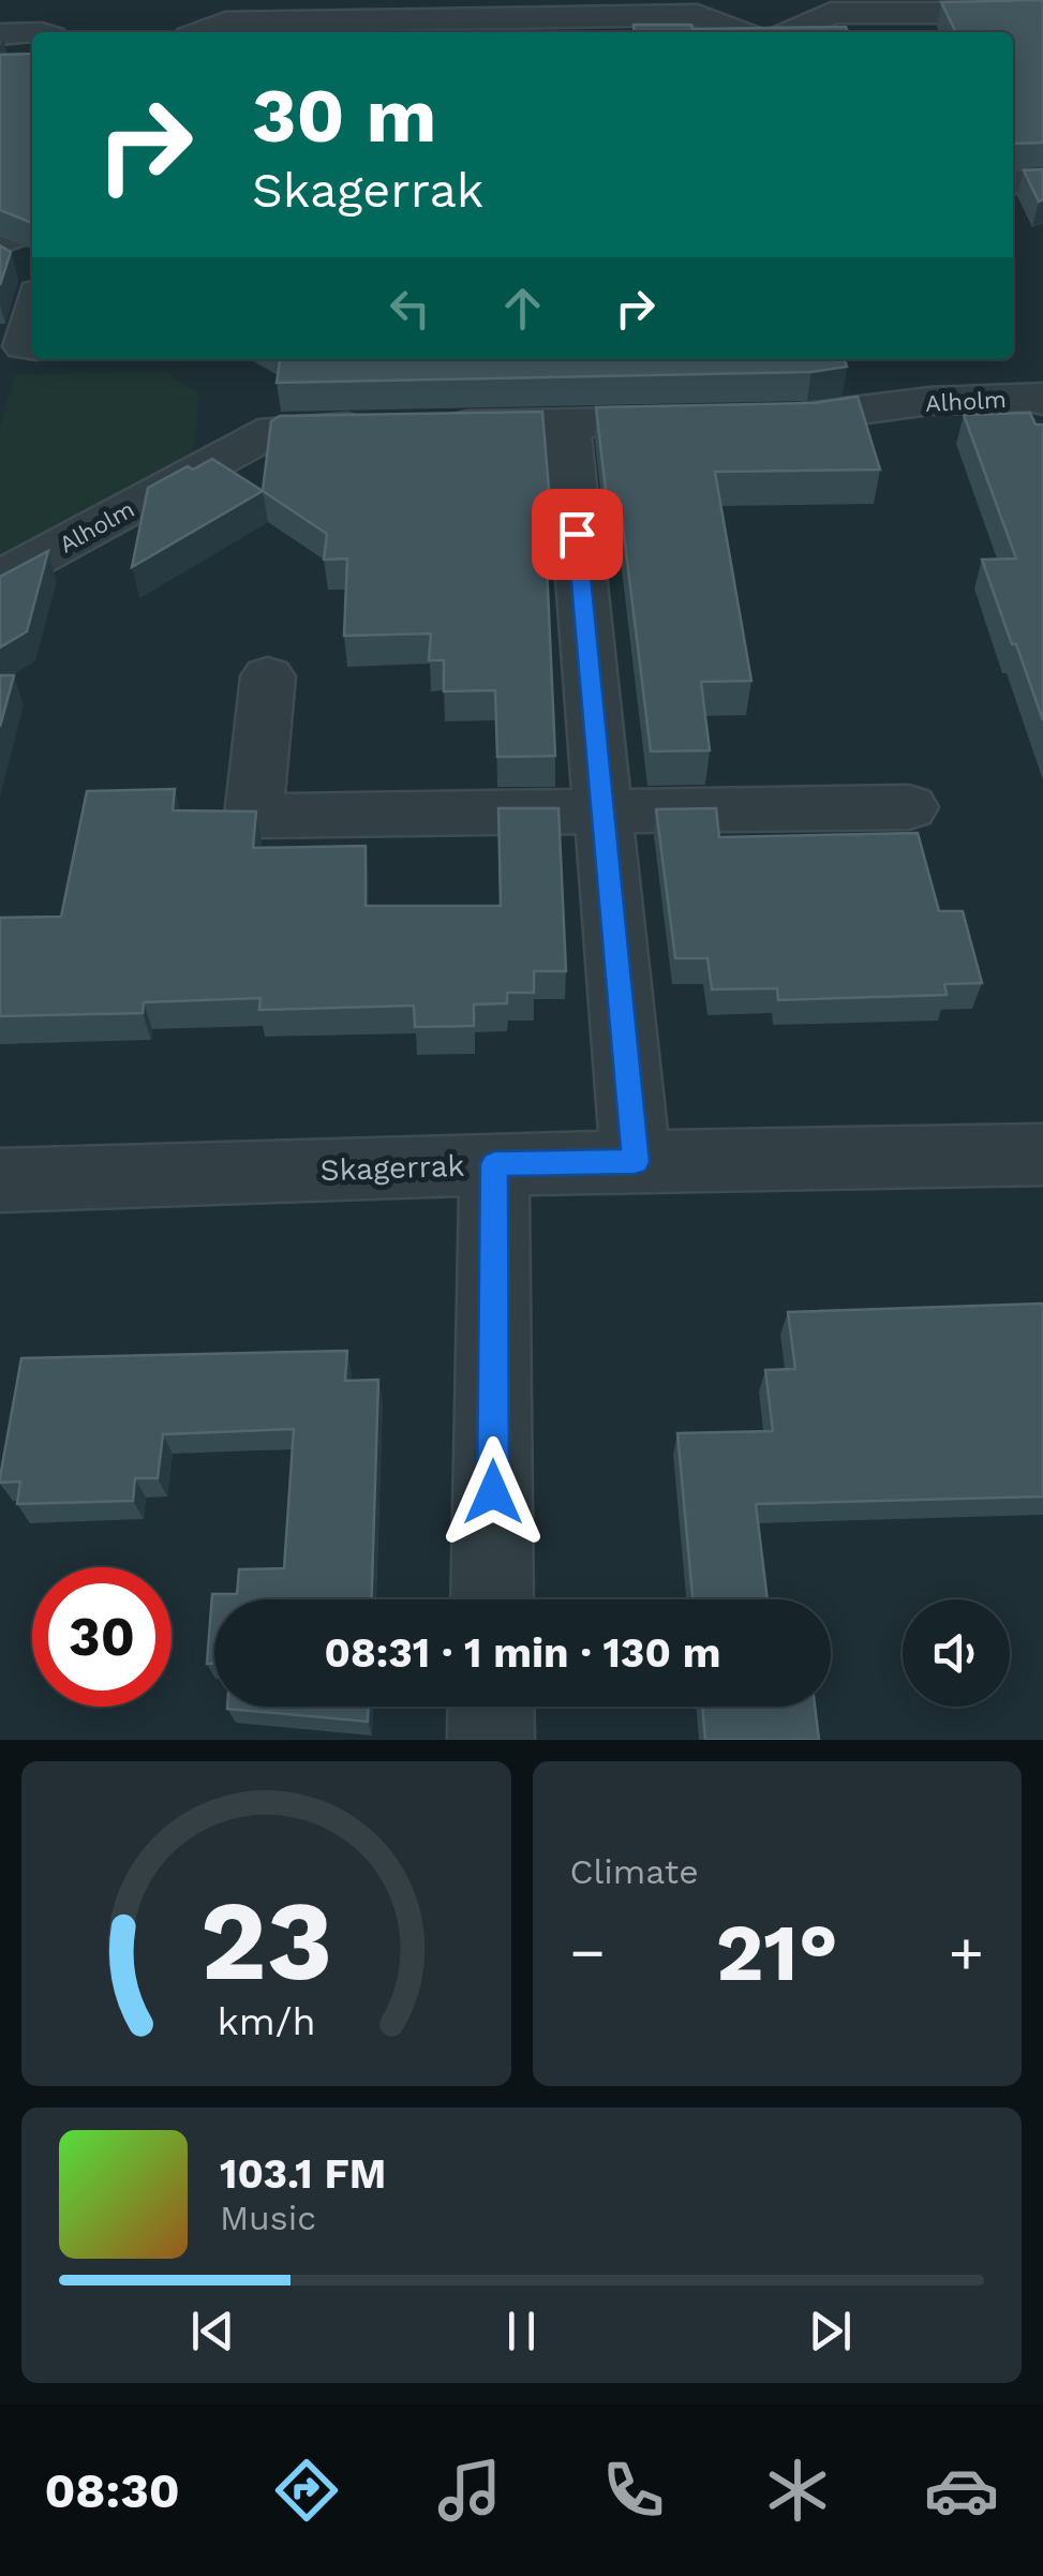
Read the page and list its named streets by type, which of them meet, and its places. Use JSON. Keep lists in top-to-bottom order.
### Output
{
  "streets": {
    "street": ["Alholm", "Skagerrak"]
  },
  "page": {
    "turn": ["30 m", "Skagerrak"],
    "limit": "30",
    "trip": "08:31 · 1 min · 130 m",
    "tile": "Climate",
    "heat": ["−", "21°", "+"],
    "song": ["103.1 FM", "Music"],
    "tabs": "08:30",
    "gauge": ["23", "km/h"]
  }
}
